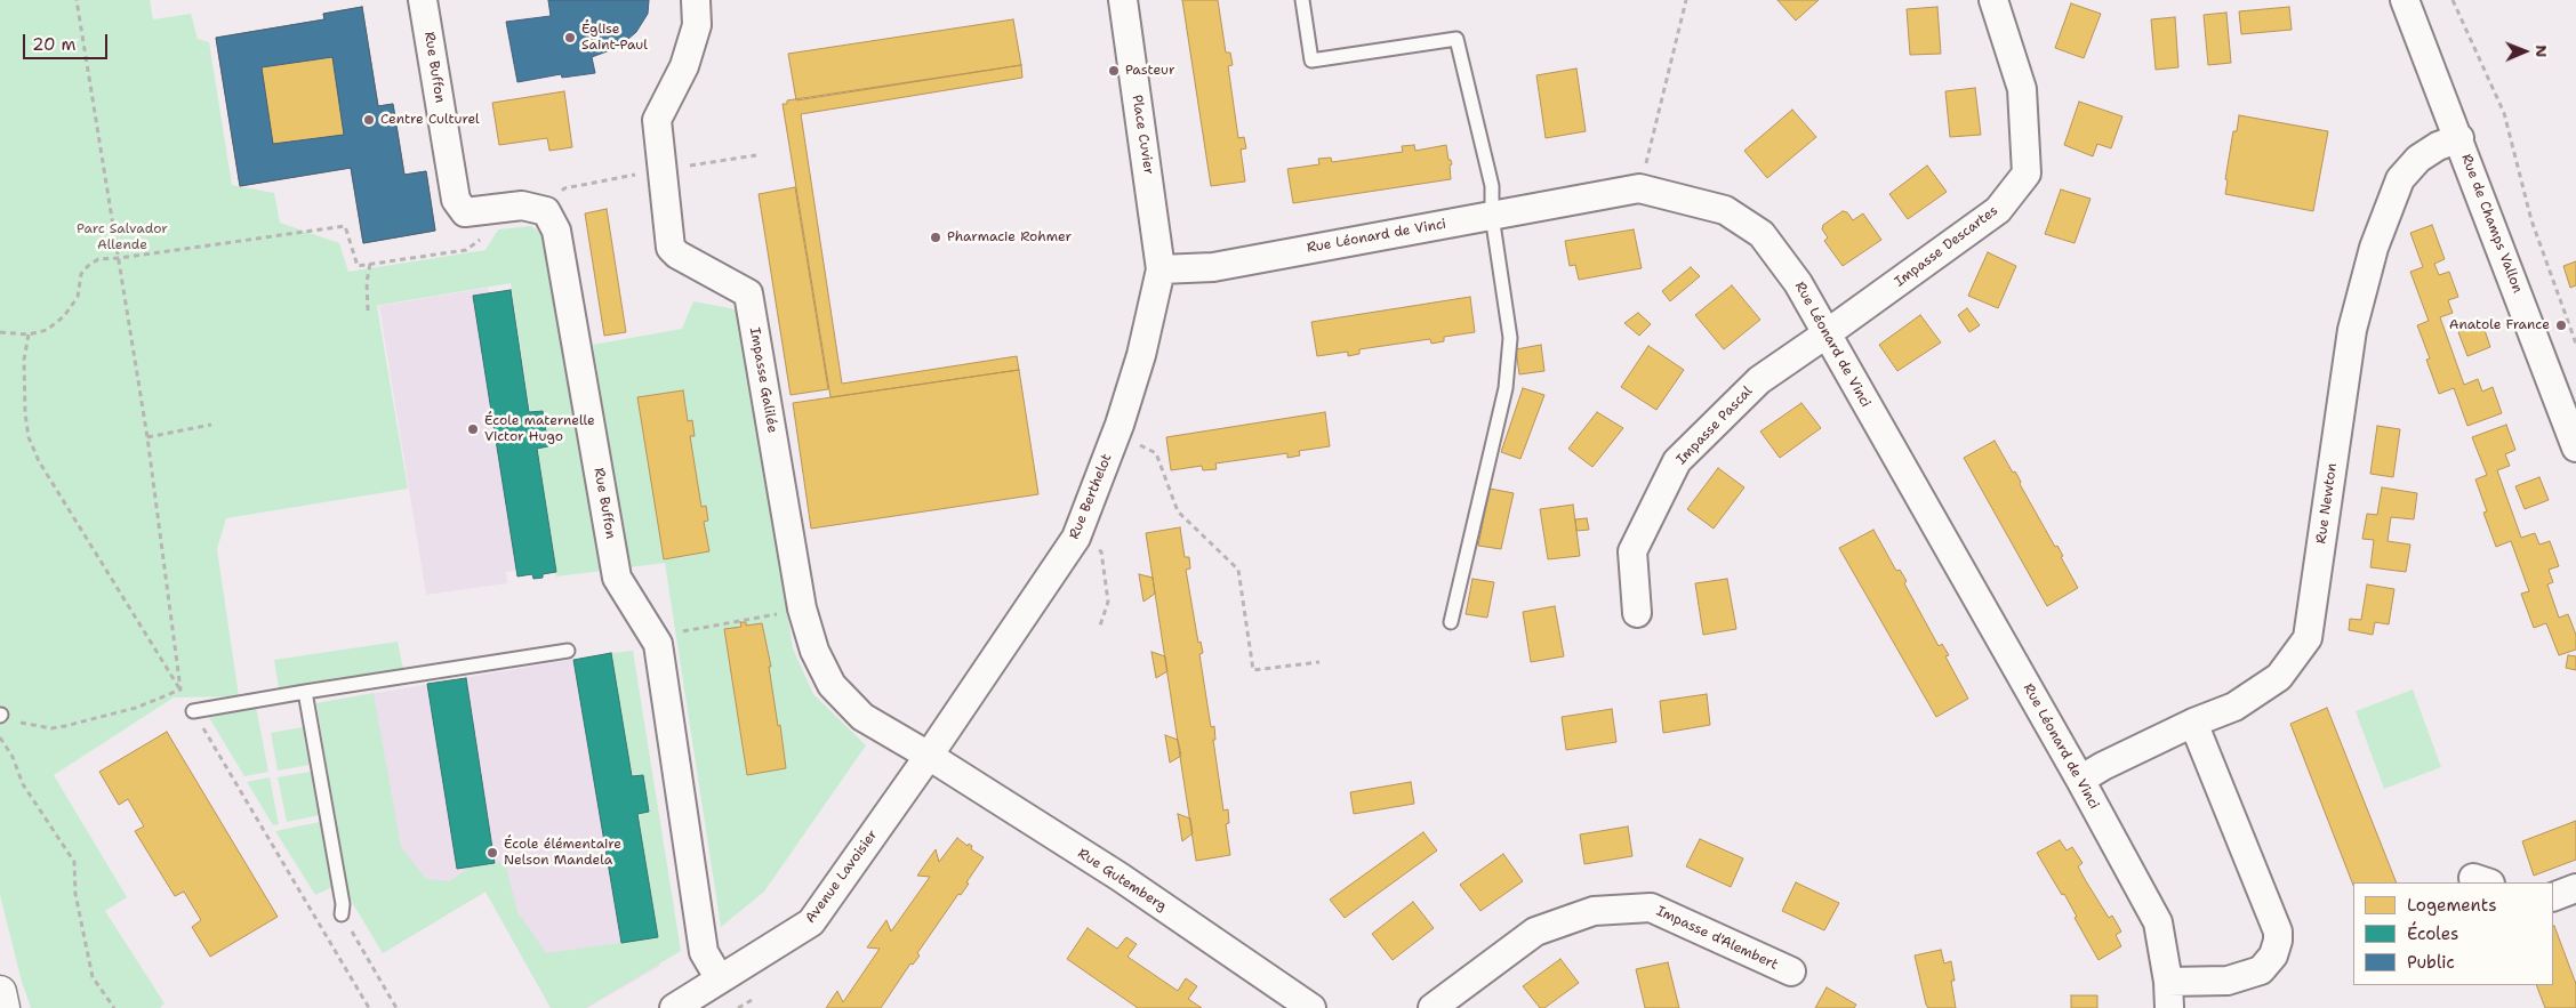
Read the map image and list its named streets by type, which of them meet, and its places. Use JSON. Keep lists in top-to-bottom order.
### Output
{
  "streets": {
    "street": [
      "Rue Buffon",
      "Place Cuvier",
      "Rue de Champs Vallon",
      "Rue Léonard de Vinci",
      "Impasse Descartes",
      "Impasse Galilée",
      "Impasse Pascal",
      "Rue Berthelot",
      "Rue Newton",
      "Avenue Lavoisier",
      "Rue Gutemberg",
      "Impasse d'Alembert"
    ]
  },
  "crossings": [
    ["Rue Buffon", "Avenue Lavoisier"],
    ["Place Cuvier", "Rue Léonard de Vinci"],
    ["Place Cuvier", "Rue Berthelot"],
    ["Rue de Champs Vallon", "Rue Newton"],
    ["Rue Léonard de Vinci", "Impasse Descartes"],
    ["Rue Léonard de Vinci", "Impasse Pascal"],
    ["Rue Léonard de Vinci", "Rue Berthelot"],
    ["Rue Léonard de Vinci", "Rue Newton"],
    ["Impasse Descartes", "Impasse Pascal"],
    ["Impasse Galilée", "Rue Berthelot"],
    ["Impasse Galilée", "Avenue Lavoisier"],
    ["Impasse Galilée", "Rue Gutemberg"],
    ["Rue Berthelot", "Avenue Lavoisier"],
    ["Rue Berthelot", "Rue Gutemberg"],
    ["Avenue Lavoisier", "Rue Gutemberg"]
  ],
  "parks": ["Parc Salvador Allende"],
  "places": [
    "Église Saint-Paul",
    "Pasteur",
    "Centre Culturel",
    "Pharmacie Rohmer",
    "Anatole France",
    "École maternelle Victor Hugo",
    "École élémentaire Nelson Mandela"
  ],
  "legend": ["Logements", "Écoles", "Public"],
  "scale_bar": "20 m",
  "north": "right"
}
